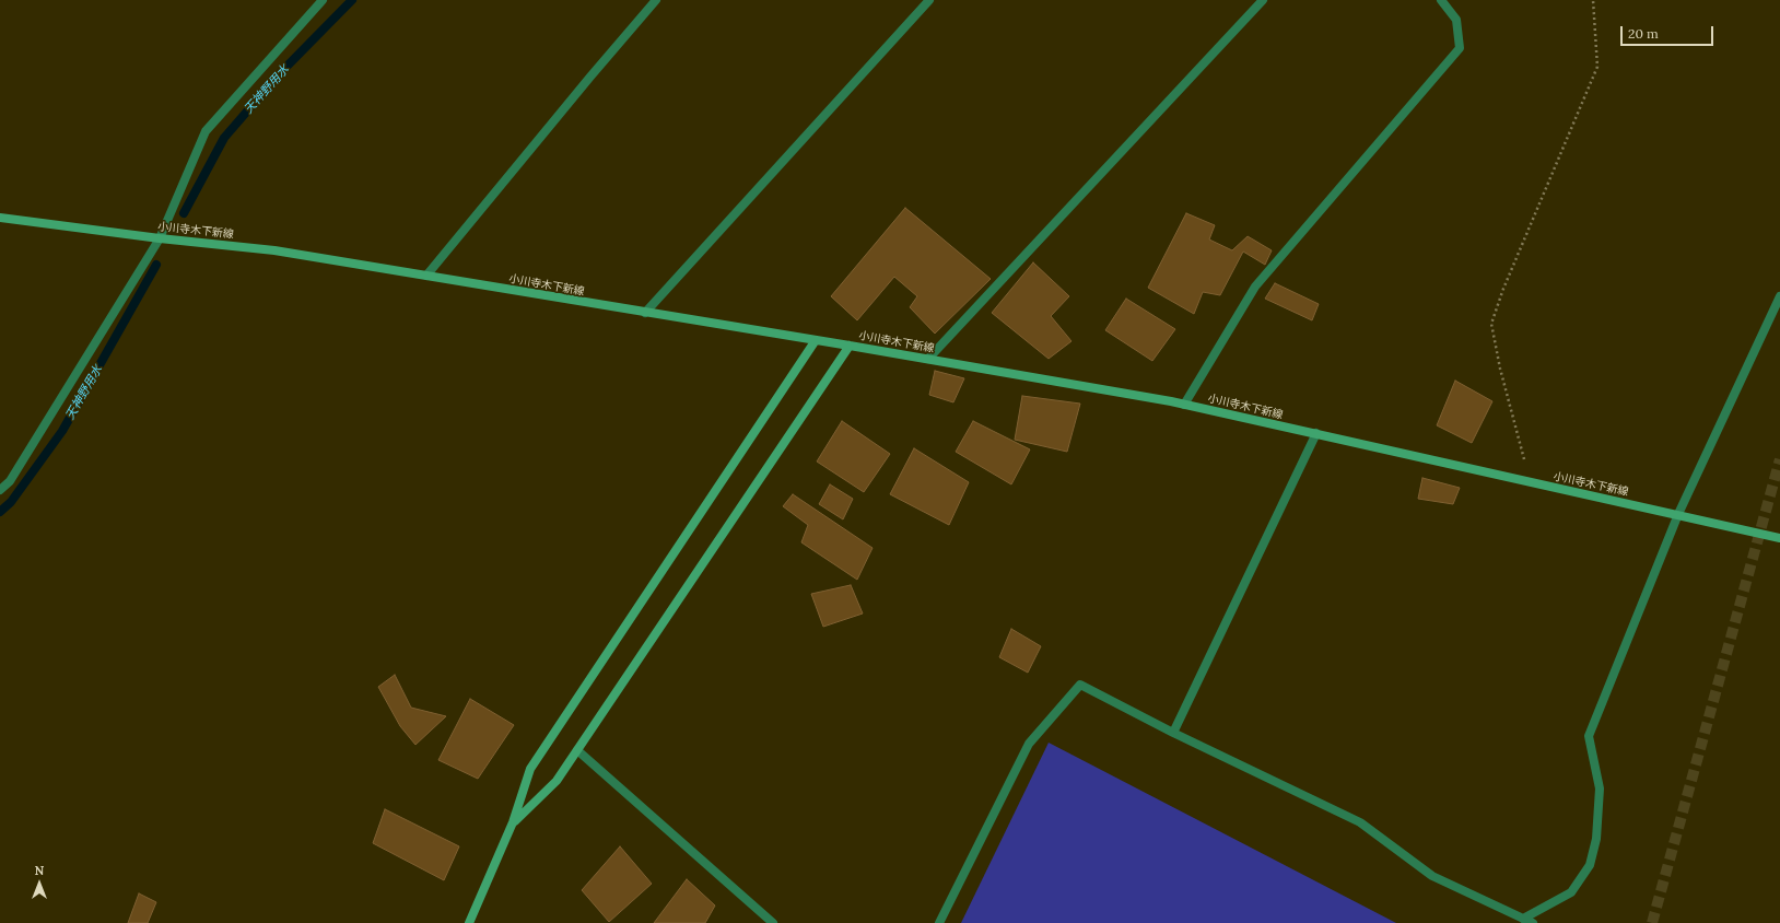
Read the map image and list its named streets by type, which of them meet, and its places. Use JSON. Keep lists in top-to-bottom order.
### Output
{
  "streets": {
    "main road": ["小川寺木下新線"]
  },
  "water": ["天神野用水"],
  "scale_bar": "20 m",
  "north": "top"
}
